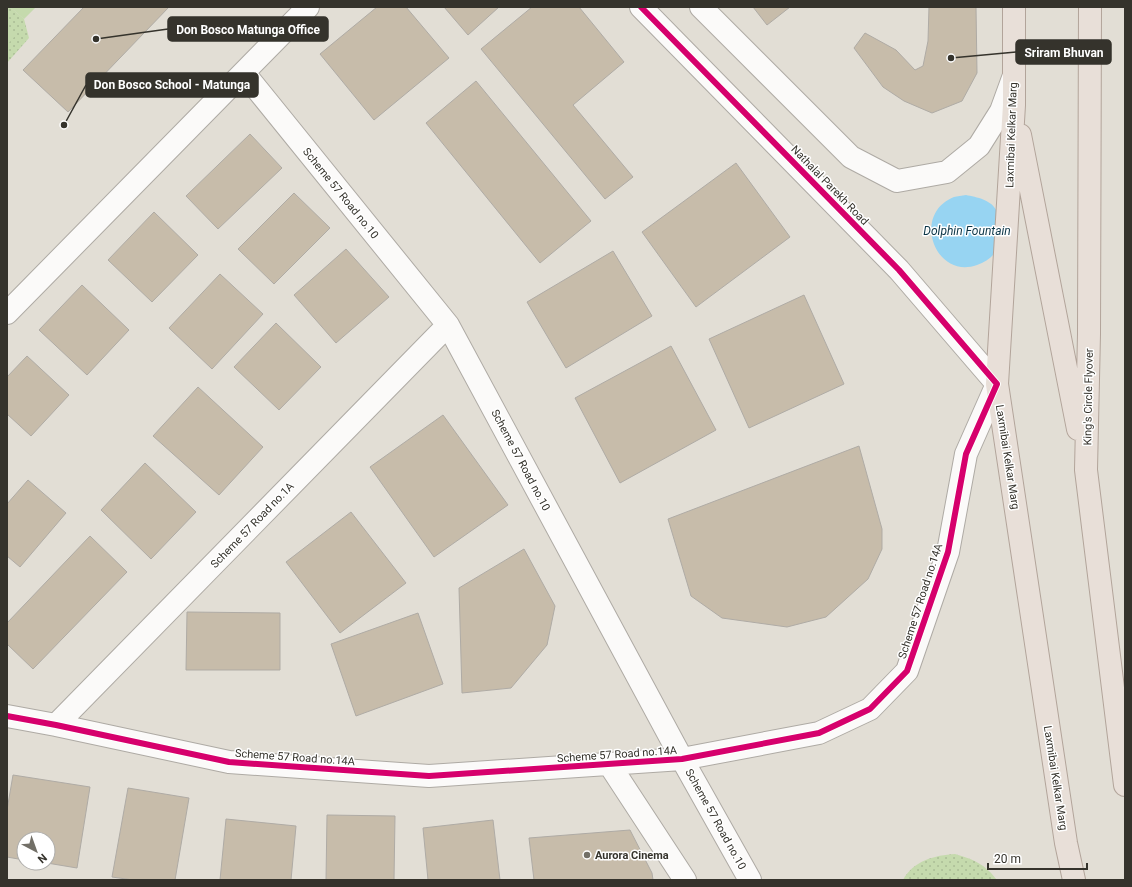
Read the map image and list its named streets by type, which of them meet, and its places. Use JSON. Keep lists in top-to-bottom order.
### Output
{
  "streets": {
    "highway": ["Laxmibai Kelkar Marg", "King's Circle Flyover"],
    "street": [
      "Nathalal Parekh Road",
      "Scheme 57 Road no.10",
      "Scheme 57 Road no.1A",
      "Scheme 57 Road no.14A"
    ]
  },
  "crossings": [
    ["Laxmibai Kelkar Marg", "Nathalal Parekh Road"],
    ["Laxmibai Kelkar Marg", "Scheme 57 Road no.14A"],
    ["Nathalal Parekh Road", "Scheme 57 Road no.14A"],
    ["Scheme 57 Road no.10", "Scheme 57 Road no.1A"],
    ["Scheme 57 Road no.10", "Scheme 57 Road no.14A"],
    ["Scheme 57 Road no.1A", "Scheme 57 Road no.14A"]
  ],
  "water": ["Dolphin Fountain"],
  "places": [
    "Don Bosco Matunga Office",
    "Sriram Bhuvan",
    "Don Bosco School - Matunga",
    "Aurora Cinema"
  ],
  "scale_bar": "20 m",
  "north": "bottom right"
}
